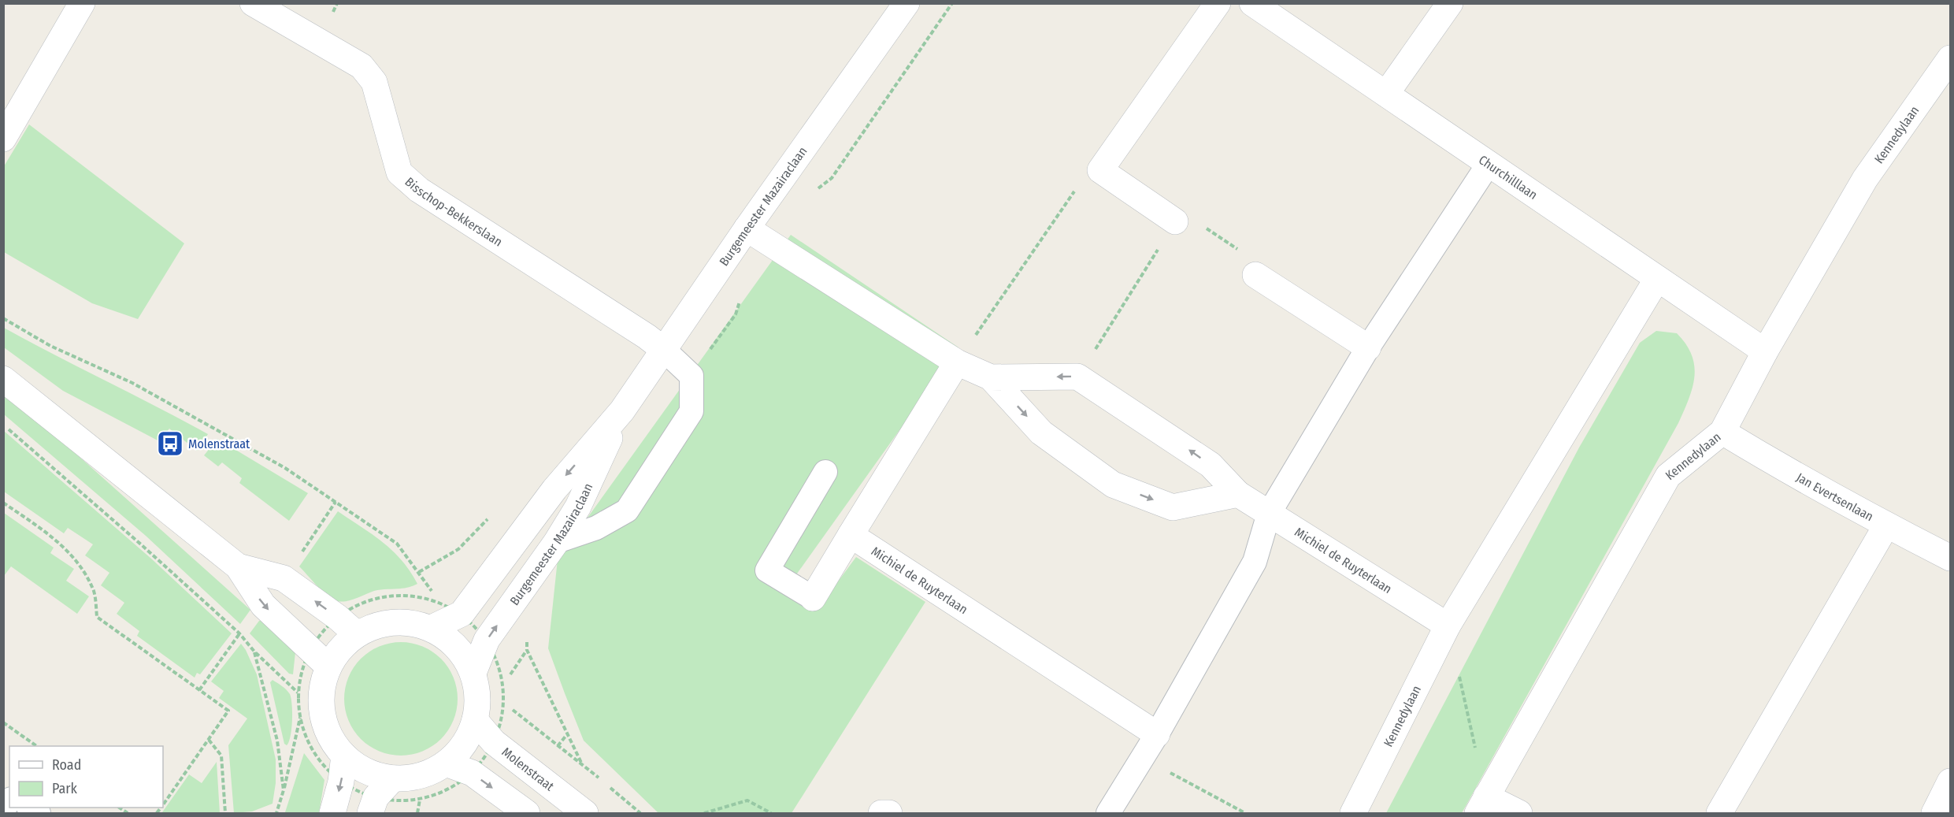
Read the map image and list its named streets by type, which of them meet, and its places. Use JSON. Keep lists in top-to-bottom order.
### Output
{
  "streets": {
    "street": [
      "Kennedylaan",
      "Churchilllaan",
      "Burgemeester Mazairaclaan",
      "Bisschop-Bekkerslaan",
      "Jan Evertsenlaan",
      "Michiel de Ruyterlaan",
      "Molenstraat"
    ]
  },
  "crossings": [
    ["Kennedylaan", "Churchilllaan"],
    ["Kennedylaan", "Jan Evertsenlaan"],
    ["Kennedylaan", "Michiel de Ruyterlaan"],
    ["Burgemeester Mazairaclaan", "Bisschop-Bekkerslaan"],
    ["Burgemeester Mazairaclaan", "Molenstraat"]
  ],
  "places": {
    "bus stop": ["Molenstraat"]
  },
  "legend": ["Road", "Park"]
}
